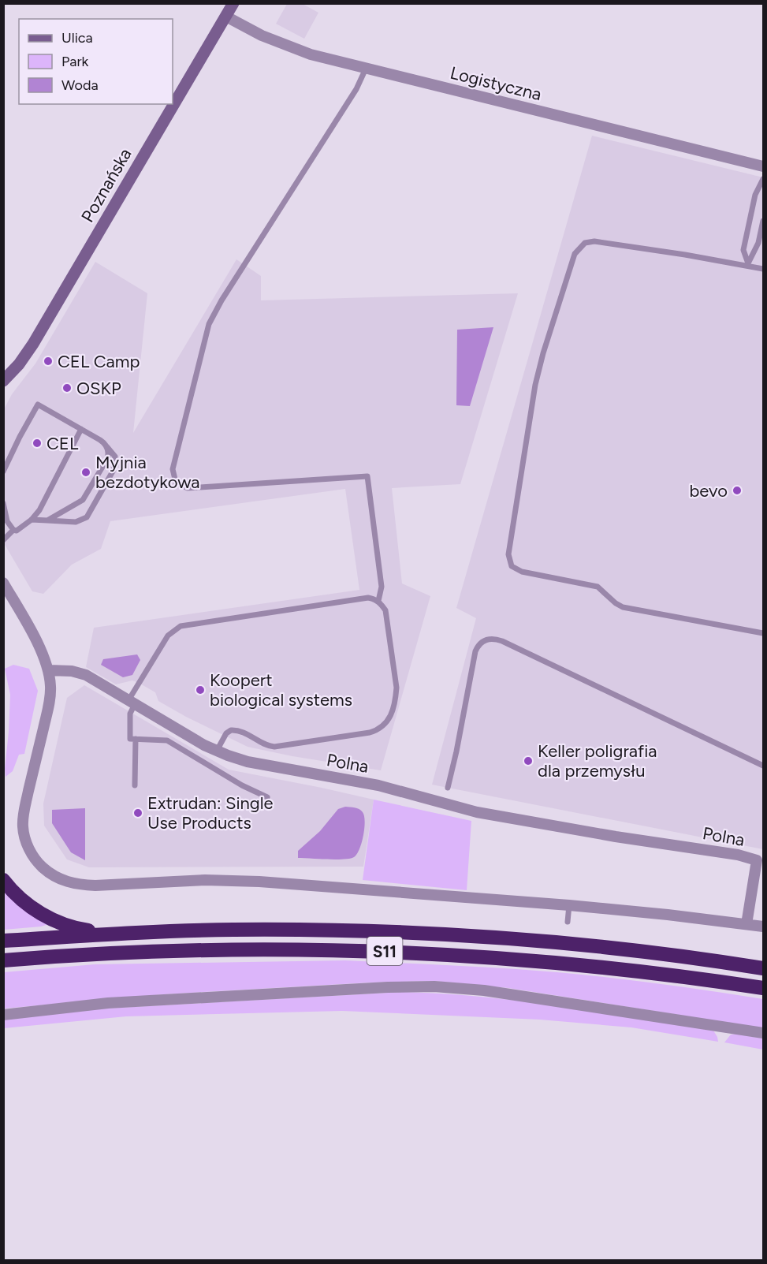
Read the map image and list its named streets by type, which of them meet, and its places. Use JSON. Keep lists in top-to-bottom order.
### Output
{
  "streets": {
    "highway": ["S11"],
    "street": ["Logistyczna", "Poznańska", "Polna"]
  },
  "crossings": [
    ["Logistyczna", "Poznańska"]
  ],
  "places": [
    "CEL Camp",
    "OSKP",
    "CEL",
    "Myjnia bezdotykowa",
    "bevo",
    "Koopert biological systems",
    "Keller poligrafia dla przemysłu",
    "Extrudan: Single Use Products"
  ],
  "legend": ["Ulica", "Park", "Woda"]
}
